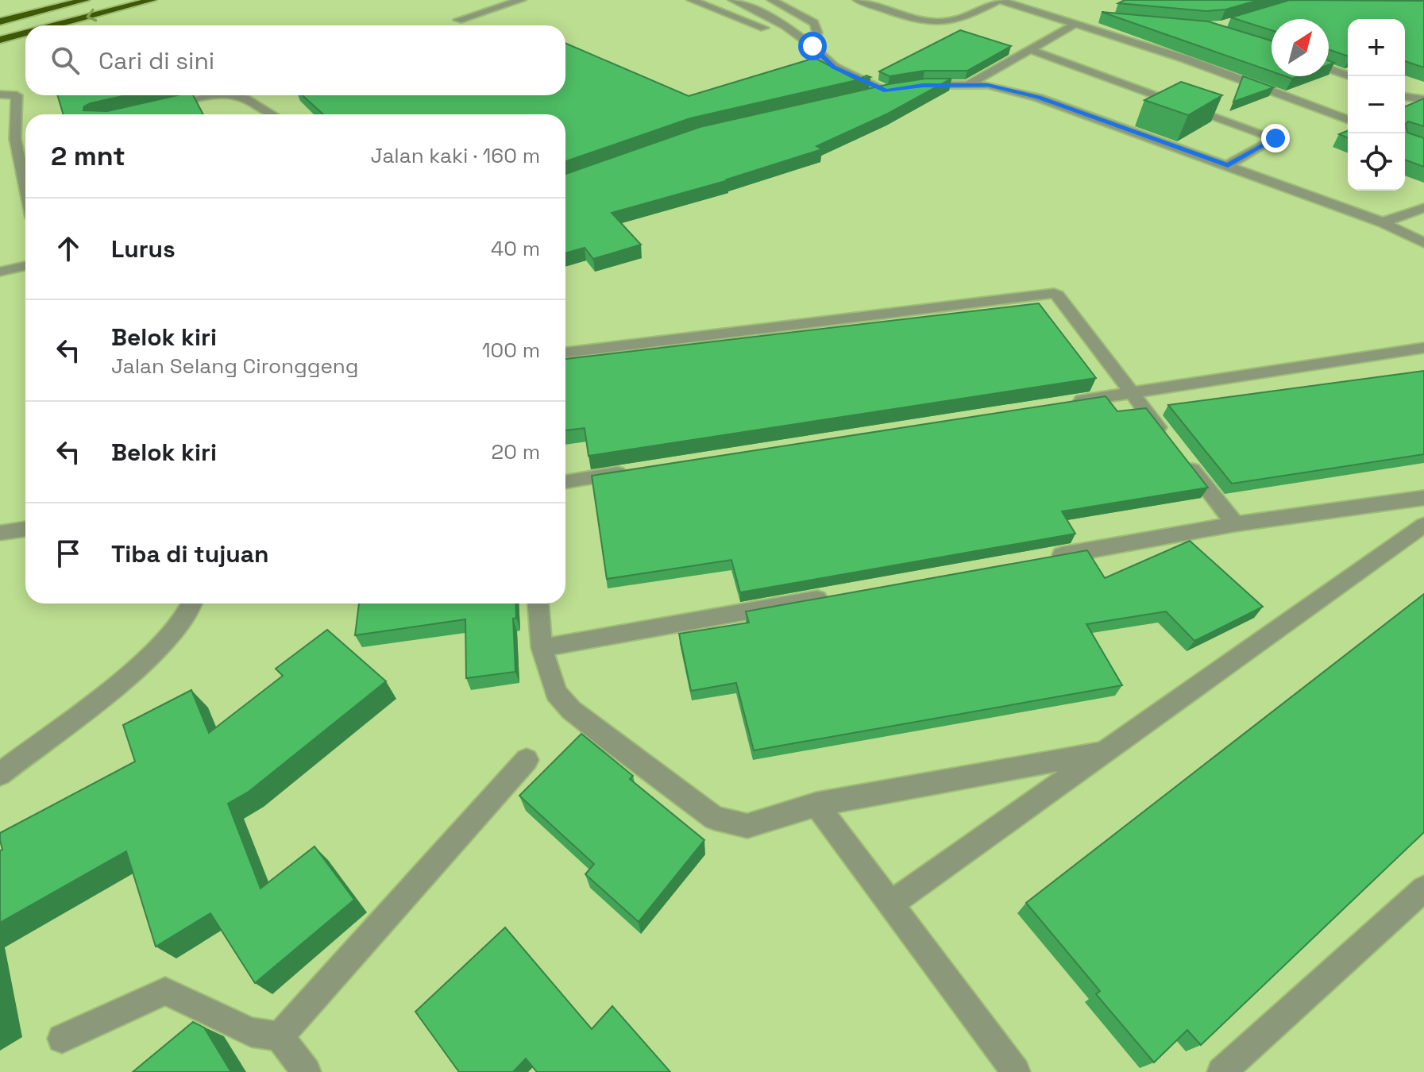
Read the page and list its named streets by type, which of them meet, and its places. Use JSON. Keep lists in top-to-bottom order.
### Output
{
  "north": "top right",
  "page": {
    "map_buttons": ["+", "−"],
    "search": "Cari di sini",
    "heading": ["2 mnt", "Jalan kaki · 160 m"],
    "list": [
      ["Lurus", "40 m"],
      ["Belok kiri", "Jalan Selang Cironggeng", "100 m"],
      ["Belok kiri", "20 m"],
      "Tiba di tujuan"
    ]
  }
}
